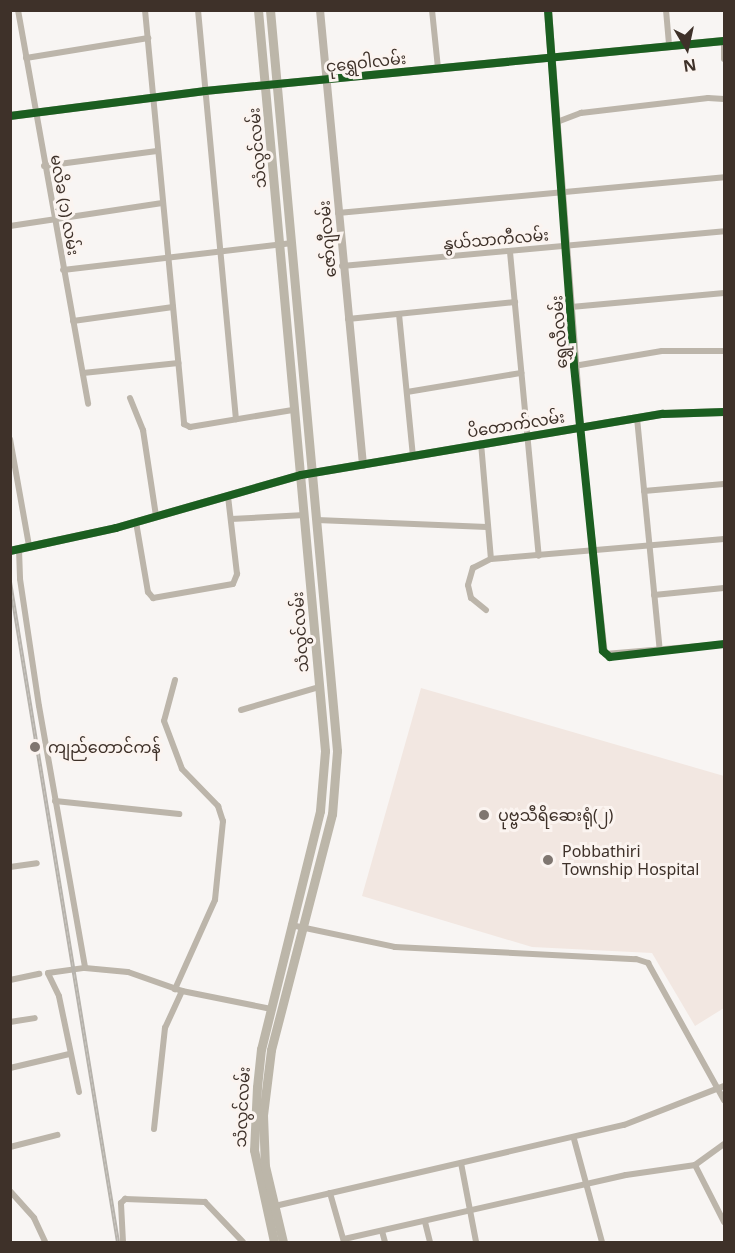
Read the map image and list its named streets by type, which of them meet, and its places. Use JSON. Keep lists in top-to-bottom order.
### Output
{
  "streets": {
    "main road": ["သံလွင်လမ်း"],
    "street": [
      "ငုရွှေဝါလမ်း",
      "မလိခ (၁) လမ်း",
      "ဇော်ဂျီလမ်း",
      "နွယ်သာကီလမ်း",
      "ရွှေလီလမ်း",
      "ပိတောက်လမ်း"
    ]
  },
  "crossings": [
    ["ငုရွှေဝါလမ်း", "သံလွင်လမ်း"],
    ["ငုရွှေဝါလမ်း", "မလိခ (၁) လမ်း"],
    ["ငုရွှေဝါလမ်း", "ဇော်ဂျီလမ်း"],
    ["ငုရွှေဝါလမ်း", "ရွှေလီလမ်း"],
    ["သံလွင်လမ်း", "ပိတောက်လမ်း"],
    ["ဇော်ဂျီလမ်း", "နွယ်သာကီလမ်း"],
    ["ဇော်ဂျီလမ်း", "ပိတောက်လမ်း"],
    ["နွယ်သာကီလမ်း", "ရွှေလီလမ်း"],
    ["ရွှေလီလမ်း", "ပိတောက်လမ်း"]
  ],
  "places": ["ကျည်တောင်ကန်", "ပုဗ္ဗသီရိဆေးရုံ(၂)", "Pobbathiri Township Hospital"],
  "north": "bottom"
}
